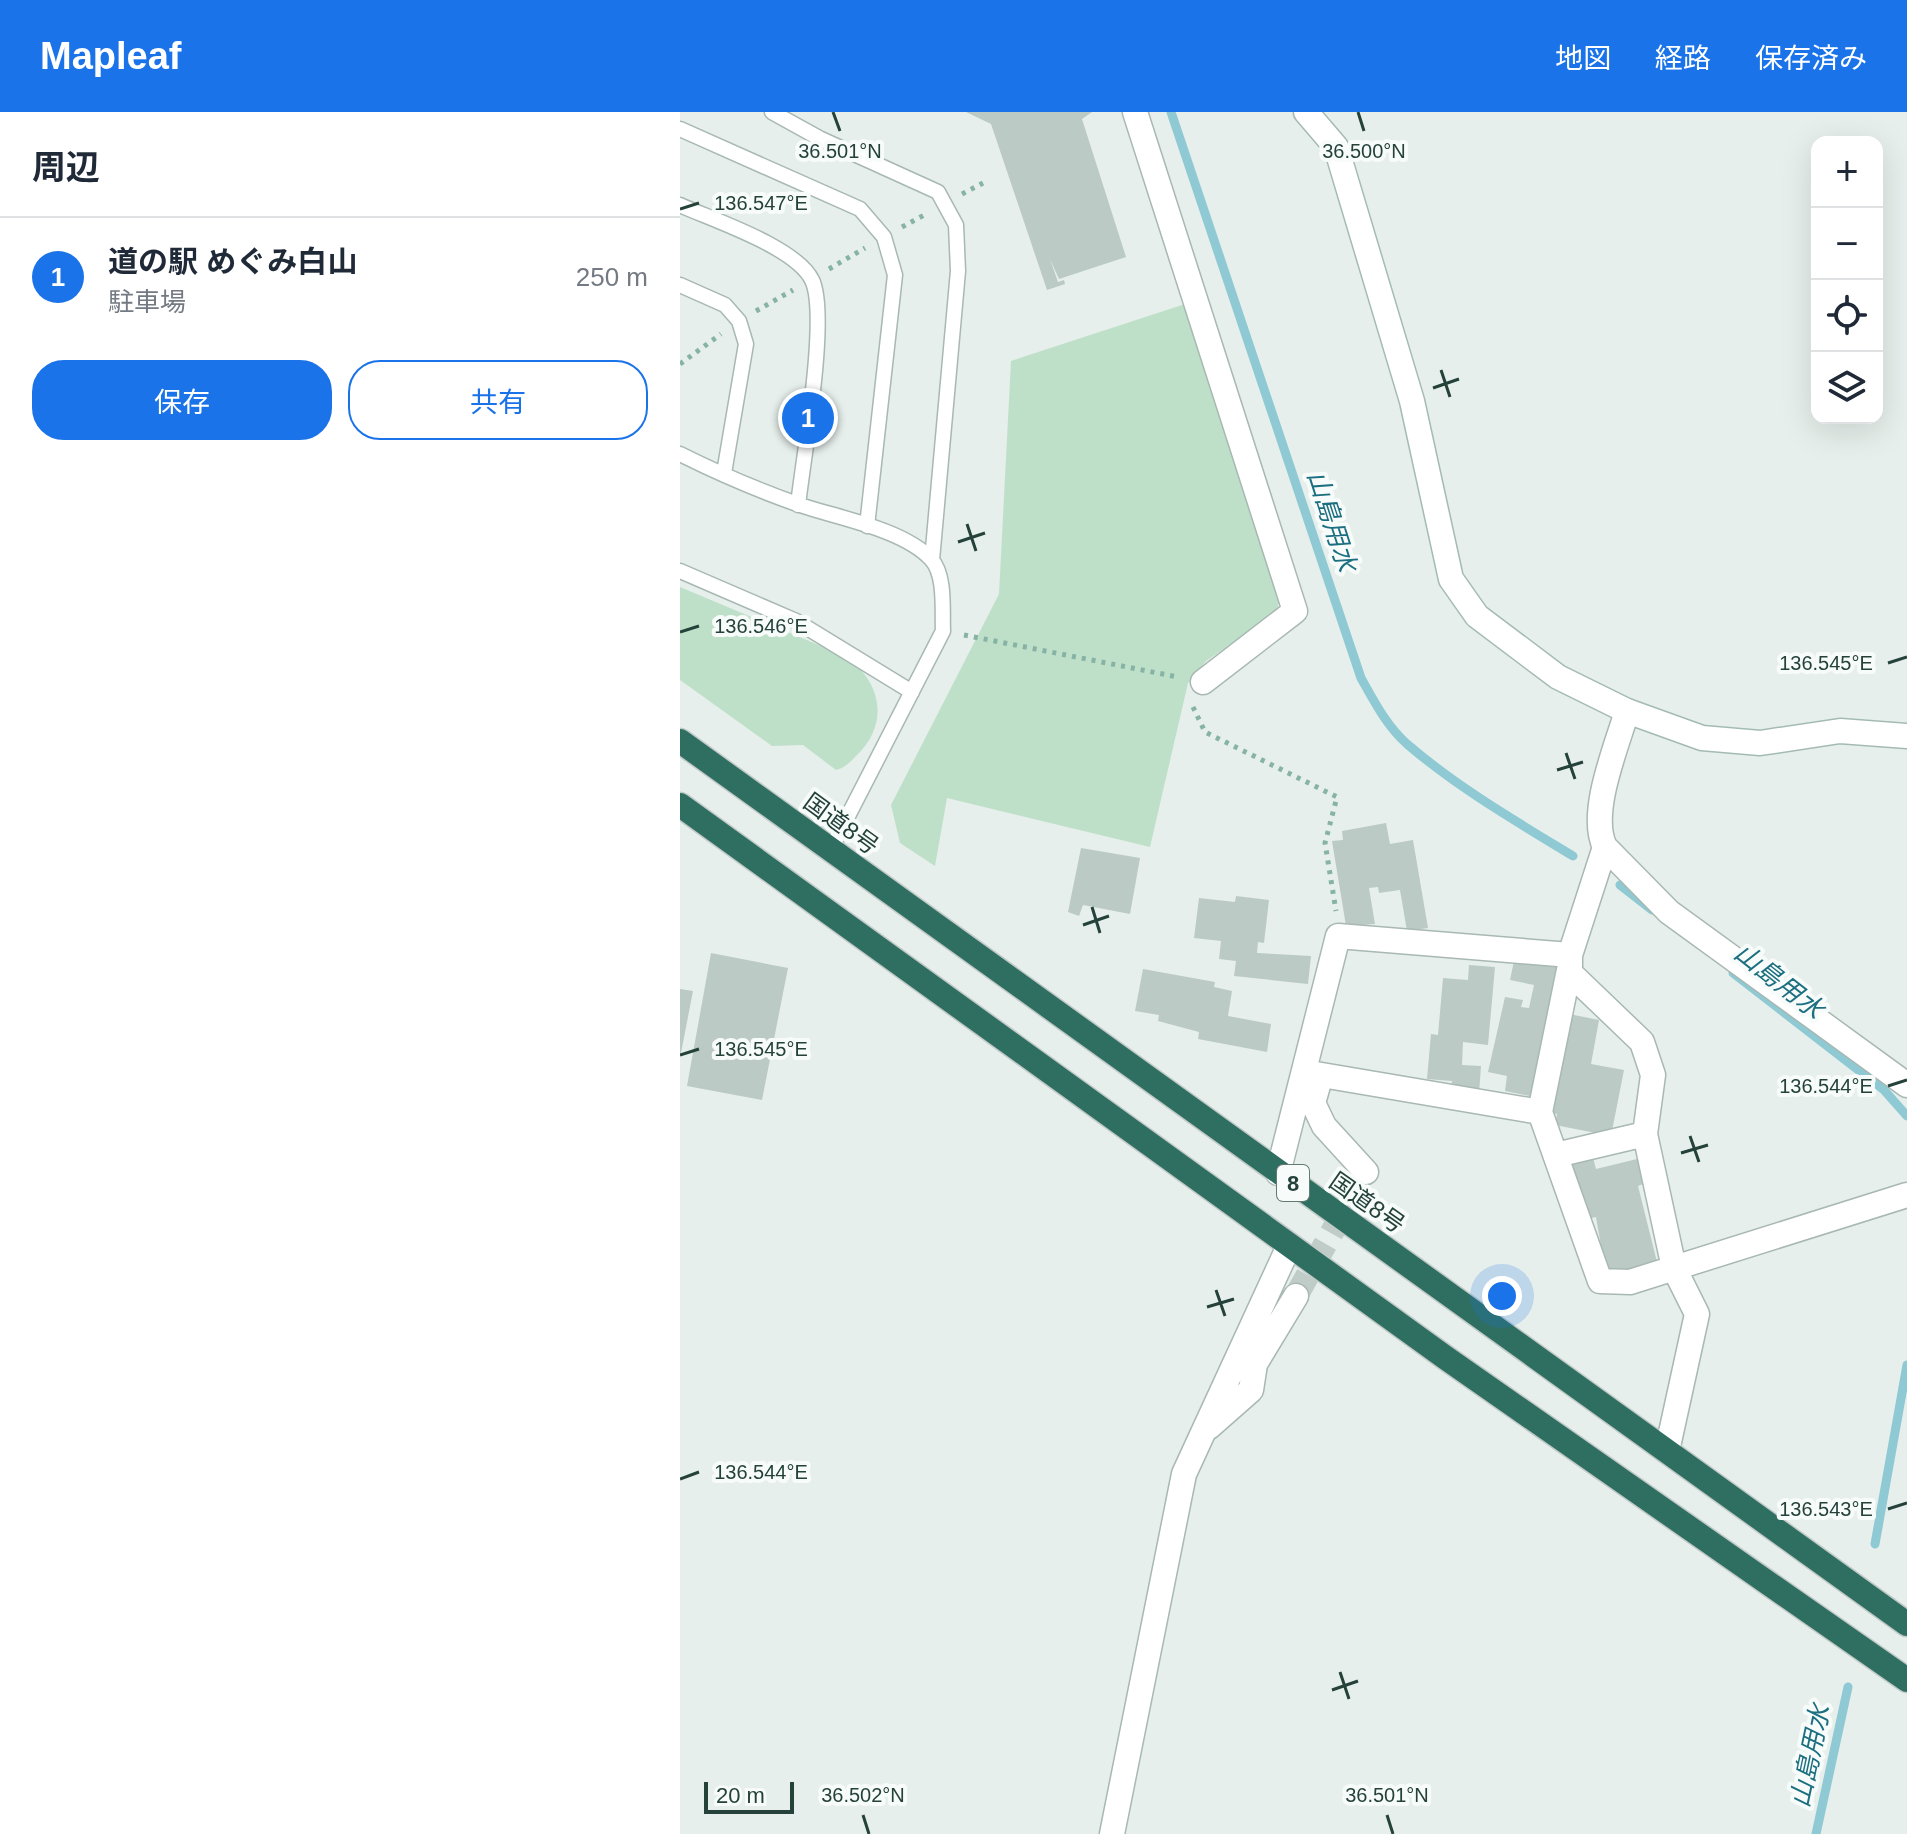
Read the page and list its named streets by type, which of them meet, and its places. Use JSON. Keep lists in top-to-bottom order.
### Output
{
  "streets": {
    "highway": ["国道8号", "8"]
  },
  "water": ["山島用水"],
  "scale_bar": "20 m",
  "page": {
    "header": "Mapleaf",
    "nav": ["地図", "経路", "保存済み"],
    "heading": "周辺",
    "map_buttons": ["+", "−"],
    "list": [
      {
        "mark": "1",
        "name": "道の駅 めぐみ白山",
        "note": "駐車場",
        "value": "250 m"
      }
    ],
    "buttons": ["保存", "共有"],
    "pins": "1",
    "scale": "20 m"
  },
  "coordinates": [
    "36.501°N",
    "36.500°N",
    "136.547°E",
    "136.546°E",
    "136.545°E",
    "136.544°E",
    "136.543°E",
    "36.502°N"
  ]
}
